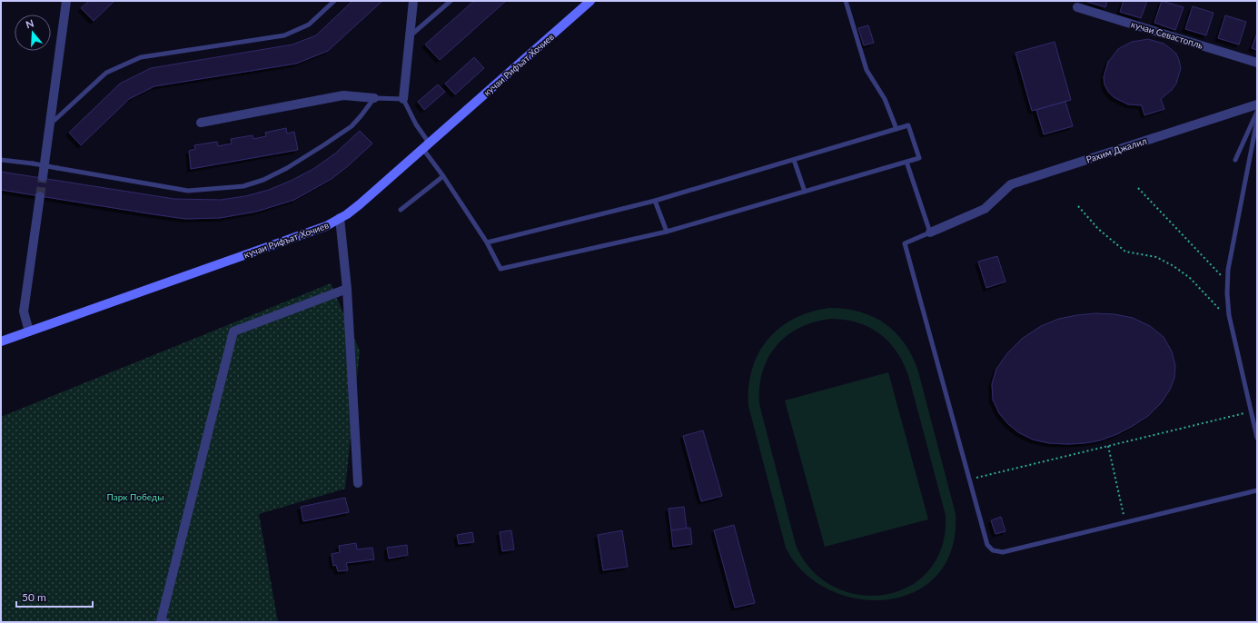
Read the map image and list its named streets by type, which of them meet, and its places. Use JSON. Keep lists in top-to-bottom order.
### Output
{
  "streets": {
    "main road": ["кучаи Рифъат Хочиев"],
    "street": ["кучаи Севастопль", "Рахим Джалил"]
  },
  "parks": ["Парк Победы"],
  "scale_bar": "50 m",
  "north": "top"
}
